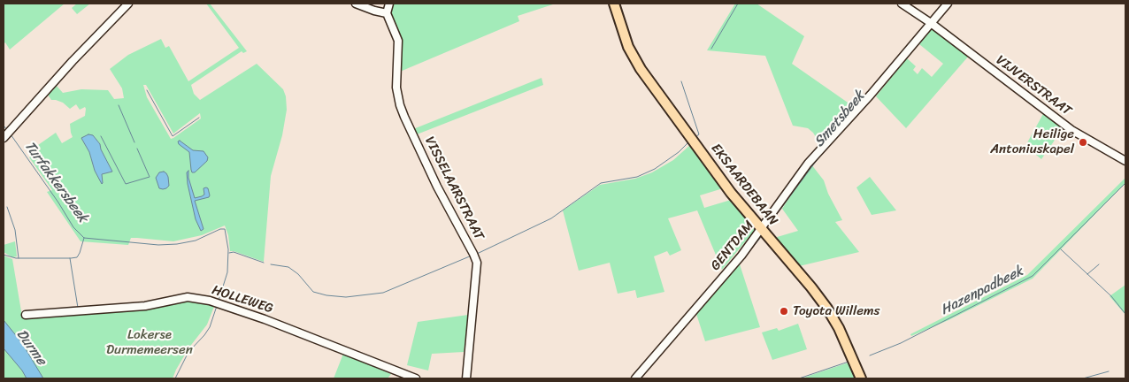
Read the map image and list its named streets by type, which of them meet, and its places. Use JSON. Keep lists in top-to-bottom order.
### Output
{
  "streets": {
    "main road": ["EKSAARDEBAAN"],
    "street": [
      "VIJVERSTRAAT",
      "VISSELAARSTRAAT",
      "GENTDAM",
      "HOLLEWEG"
    ]
  },
  "crossings": [
    ["VIJVERSTRAAT", "GENTDAM"],
    ["EKSAARDEBAAN", "GENTDAM"]
  ],
  "water": [
    "Smetsbeek",
    "Turfakkersbeek",
    "Hazenpadbeek",
    "Durme"
  ],
  "parks": ["Lokerse Durmemeersen"],
  "places": ["Heilige Antoniuskapel", "Toyota Willems"]
}
